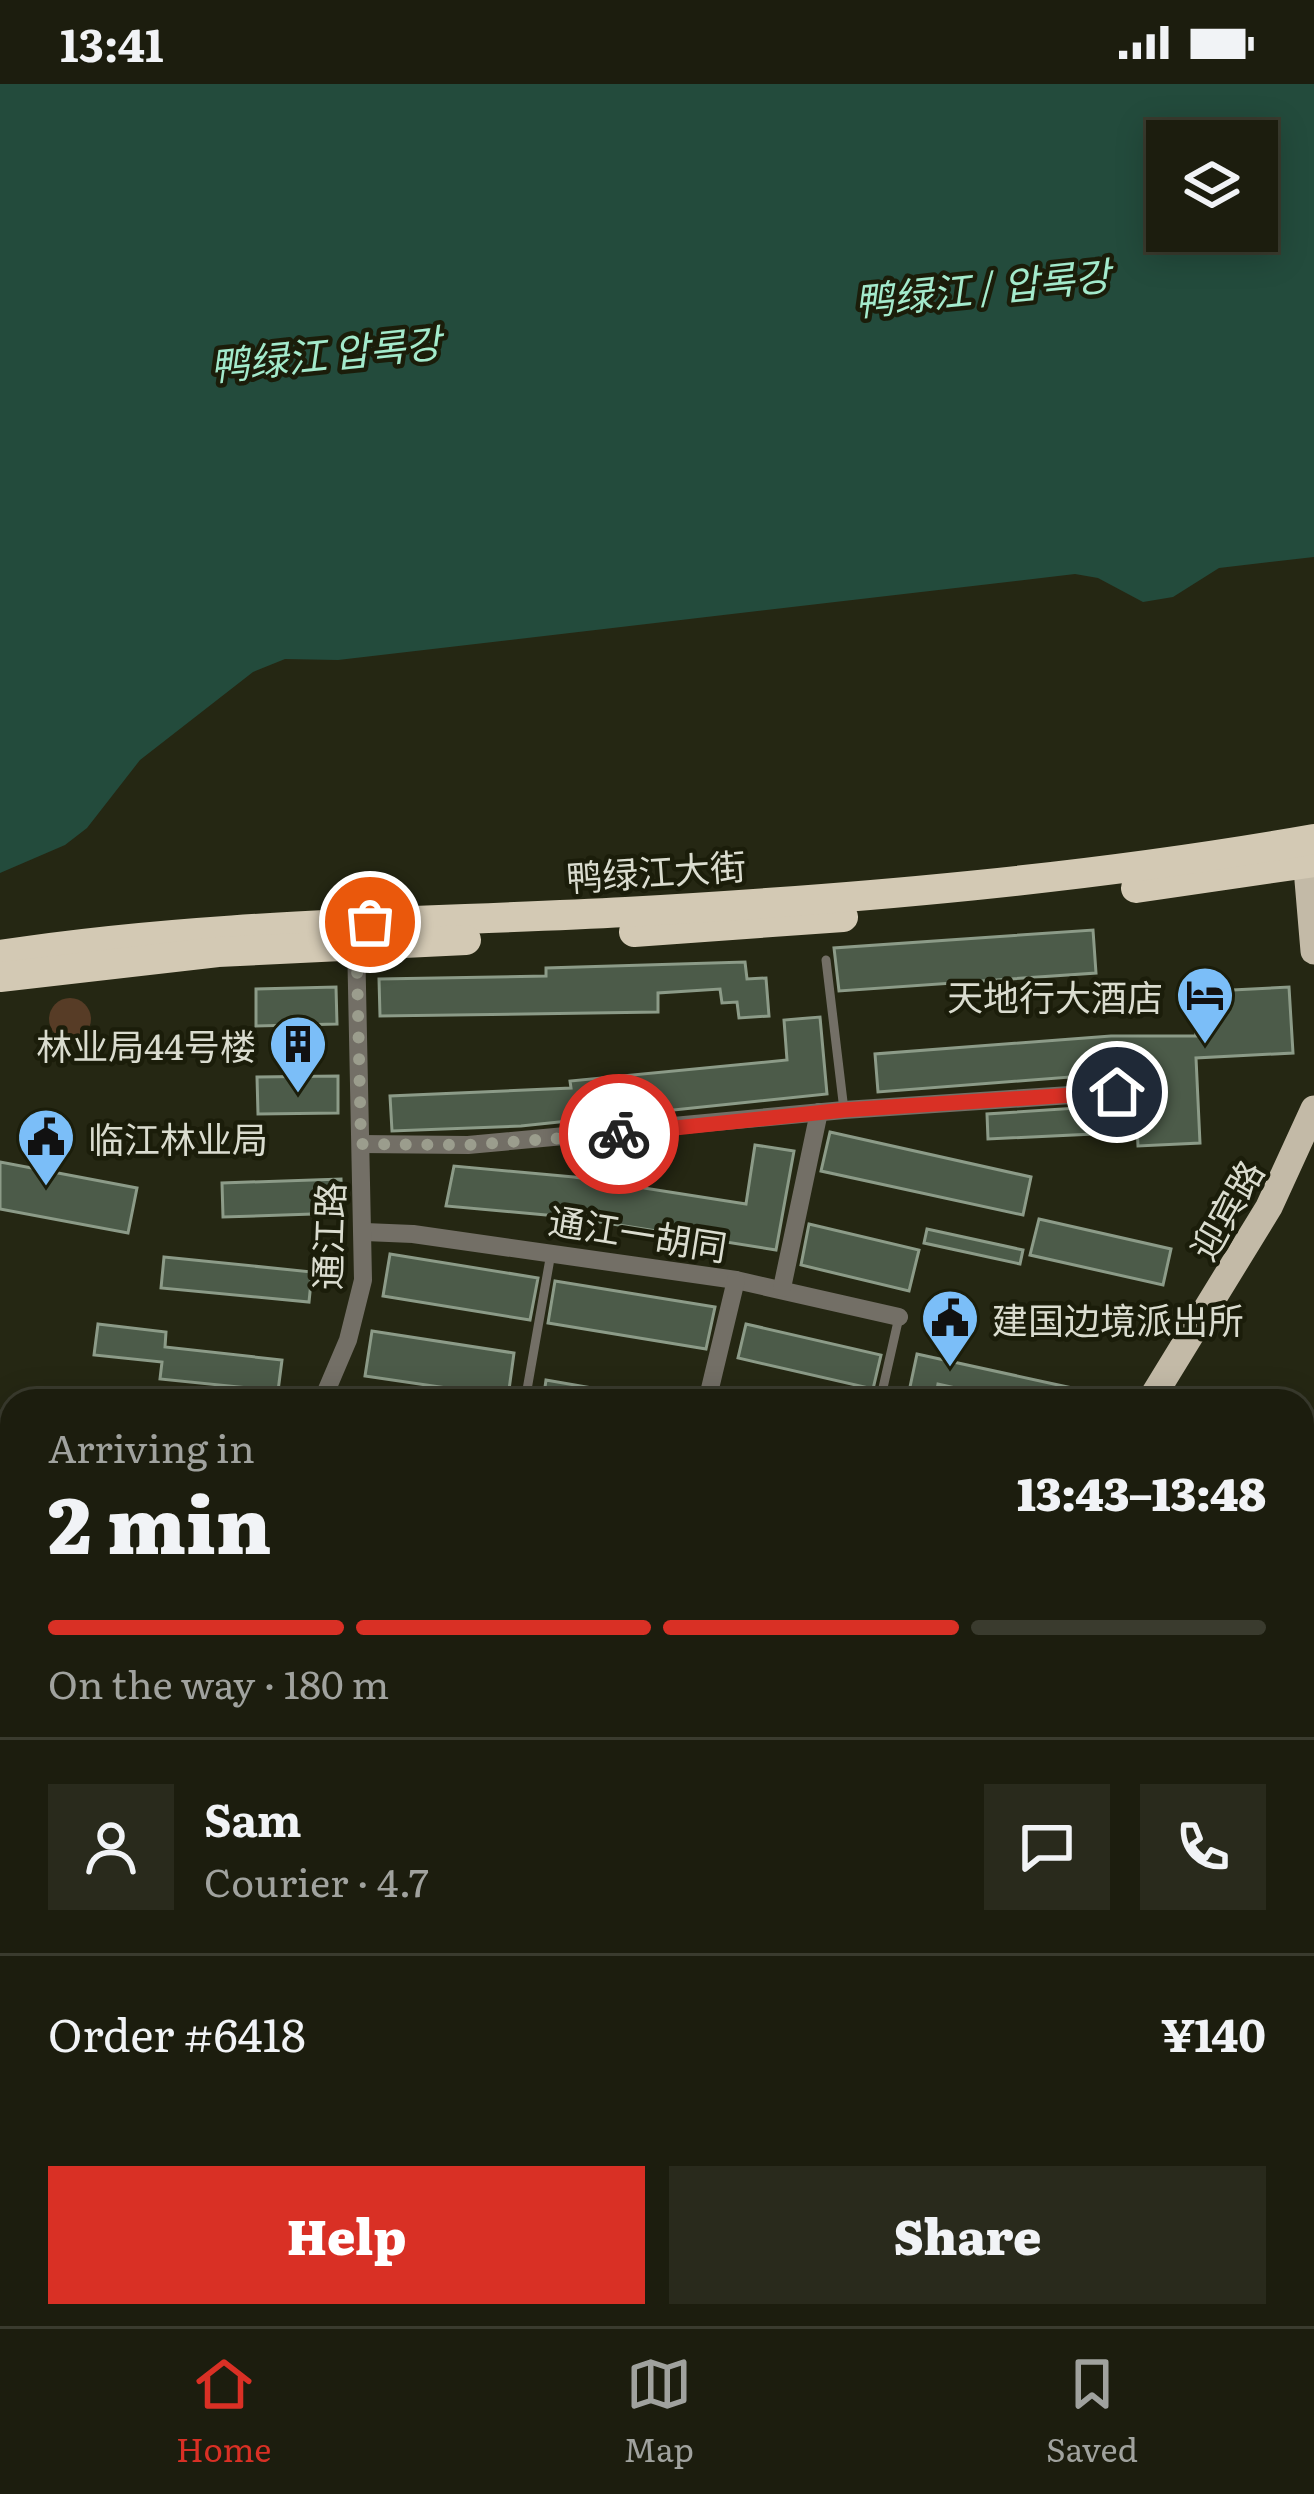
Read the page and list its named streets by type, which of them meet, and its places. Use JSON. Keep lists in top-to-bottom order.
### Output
{
  "streets": {
    "highway": ["鸭绿江大街"],
    "main road": ["迎宾路"],
    "street": ["通江一胡同", "通江路"]
  },
  "crossings": [
    ["鸭绿江大街", "通江路"],
    ["通江一胡同", "通江路"]
  ],
  "water": ["鸭绿江 / 압록강", "鸭绿江 압록강"],
  "places": {
    "hotel": ["天地行大酒店"],
    "building": ["林业局44号楼"],
    "public building": ["临江林业局", "建国边境派出所"]
  },
  "page": {
    "status": "13:41",
    "heading": ["2 min", "Arriving in", "13:43–13:48"],
    "panel": [
      "Sam",
      "Courier · 4.7",
      "Order #6418",
      "¥140"
    ],
    "bar": "On the way · 180 m",
    "buttons": ["Help", "Share"],
    "tabs": ["Home", "Map", "Saved"]
  }
}
